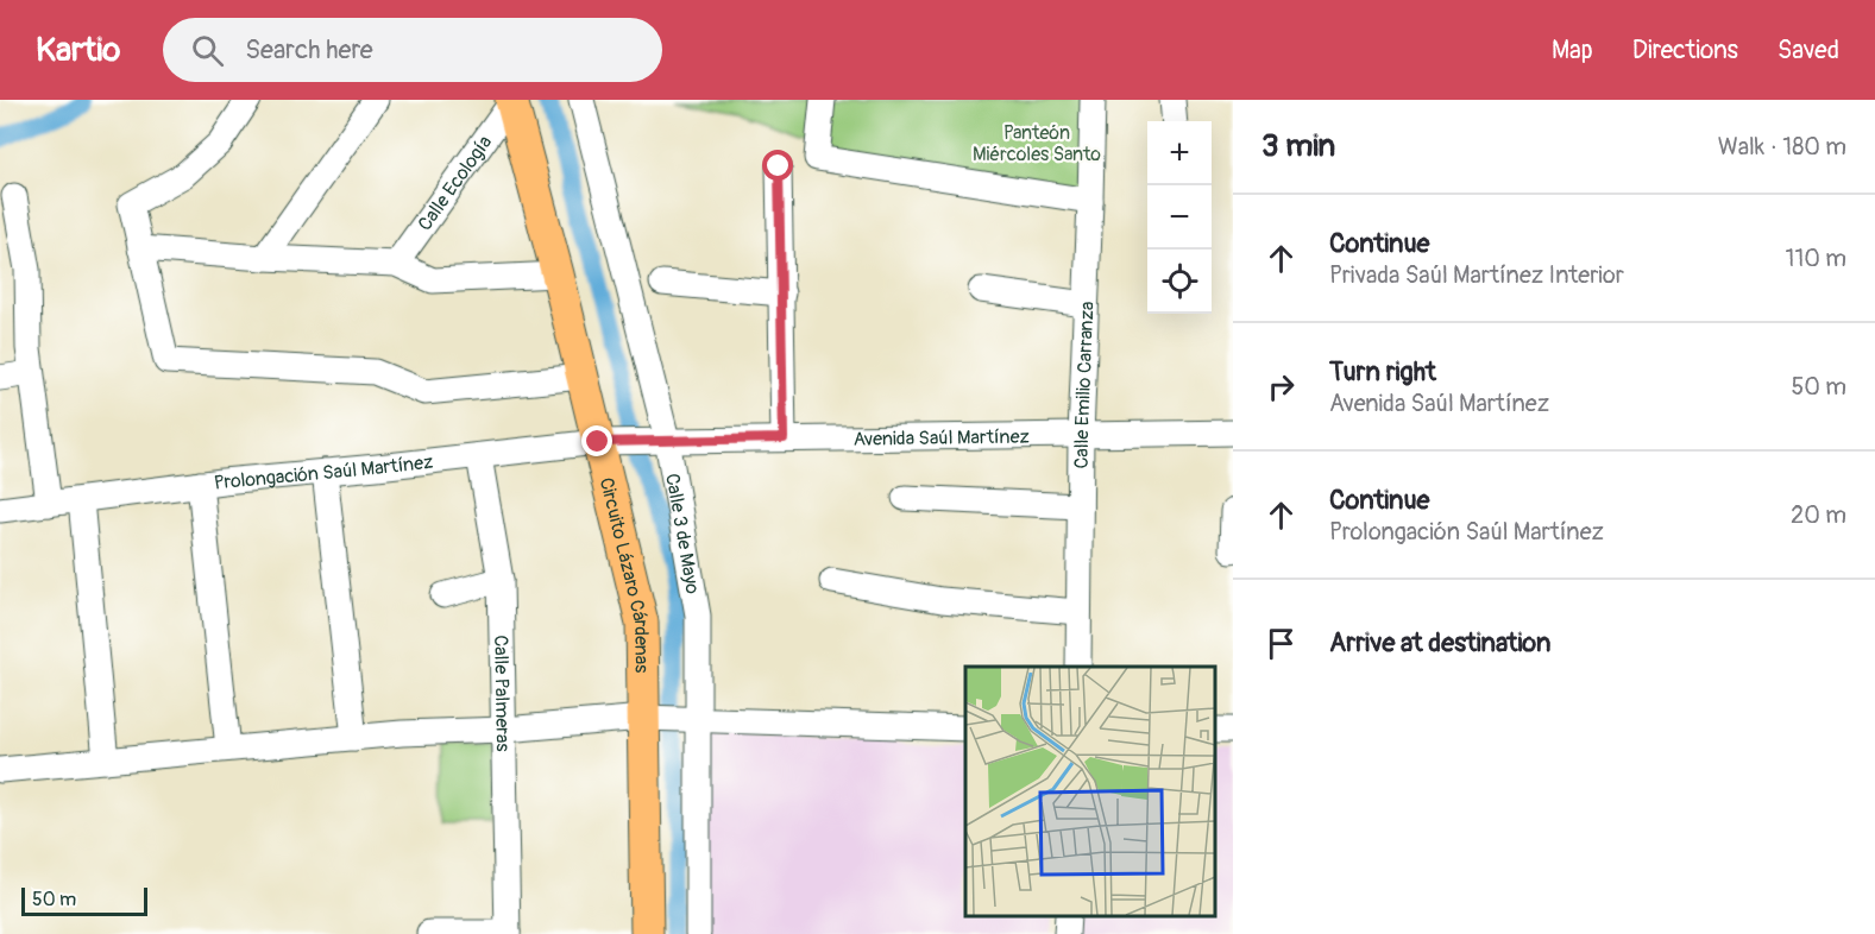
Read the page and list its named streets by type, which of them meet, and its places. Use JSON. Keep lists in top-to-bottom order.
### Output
{
  "streets": {
    "main road": ["Circuito Lázaro Cárdenas"],
    "street": [
      "Calle Ecología",
      "Calle Emilio Carranza",
      "Avenida Saúl Martínez",
      "Prolongación Saúl Martínez",
      "Calle 3 de Mayo",
      "Calle Palmeras"
    ]
  },
  "crossings": [
    ["Calle Ecología", "Circuito Lázaro Cárdenas"],
    ["Calle Emilio Carranza", "Avenida Saúl Martínez"],
    ["Avenida Saúl Martínez", "Prolongación Saúl Martínez"],
    ["Avenida Saúl Martínez", "Calle 3 de Mayo"],
    ["Avenida Saúl Martínez", "Circuito Lázaro Cárdenas"],
    ["Prolongación Saúl Martínez", "Calle 3 de Mayo"],
    ["Prolongación Saúl Martínez", "Circuito Lázaro Cárdenas"],
    ["Prolongación Saúl Martínez", "Calle Palmeras"],
    ["Calle 3 de Mayo", "Circuito Lázaro Cárdenas"]
  ],
  "parks": ["Panteón Miércoles Santo"],
  "scale_bar": "50 m",
  "page": {
    "header": "Kartio",
    "search": "Search here",
    "nav": ["Map", "Directions", "Saved"],
    "heading": ["3 min", "Walk · 180 m"],
    "map_buttons": ["+", "−"],
    "list": [
      ["Continue", "Privada Saúl Martínez Interior", "110 m"],
      ["Turn right", "Avenida Saúl Martínez", "50 m"],
      ["Continue", "Prolongación Saúl Martínez", "20 m"],
      "Arrive at destination"
    ],
    "scale": "50 m"
  }
}
